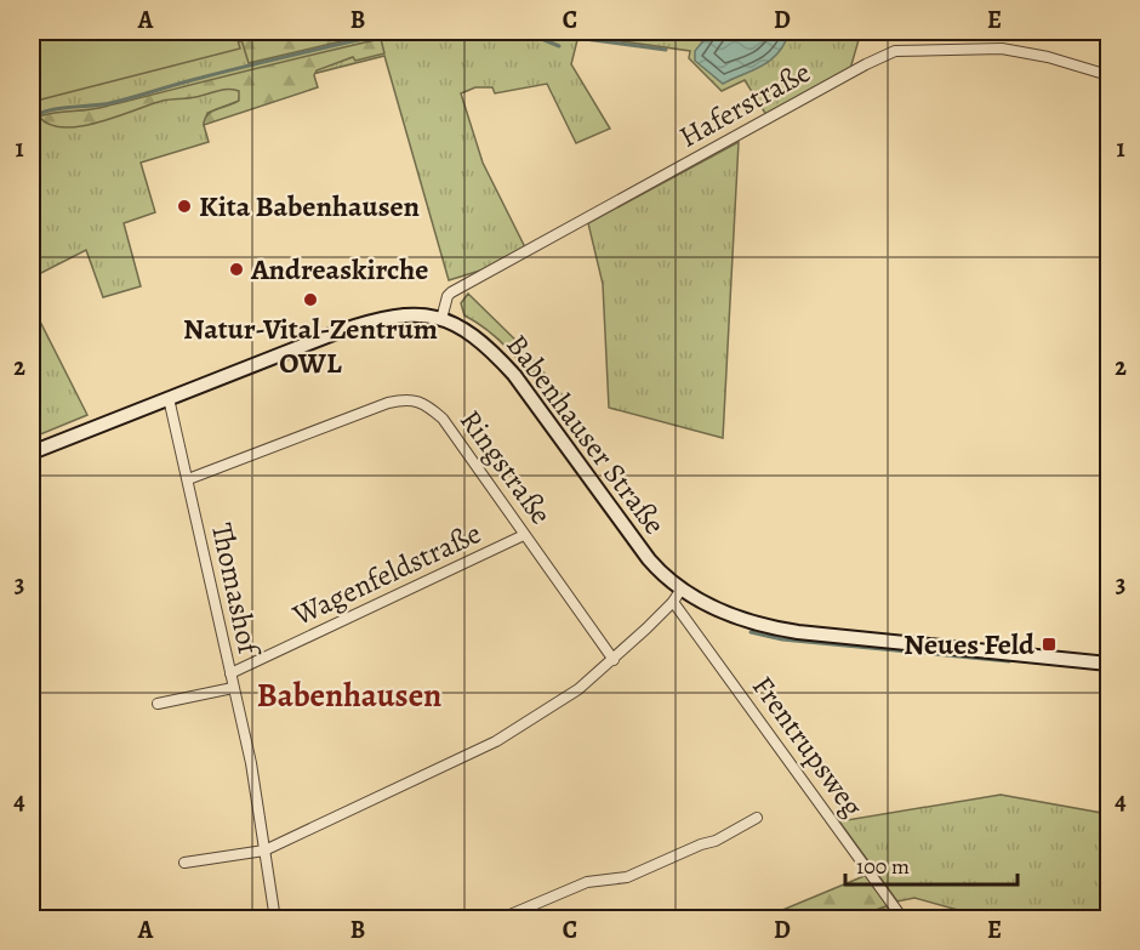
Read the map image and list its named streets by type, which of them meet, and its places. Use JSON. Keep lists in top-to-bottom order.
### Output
{
  "streets": {
    "main road": ["Babenhauser Straße"],
    "street": [
      "Haferstraße",
      "Ringstraße",
      "Wagenfeldstraße",
      "Thomashof",
      "Frentrupsweg"
    ]
  },
  "crossings": [
    ["Haferstraße", "Babenhauser Straße"],
    ["Babenhauser Straße", "Thomashof"],
    ["Ringstraße", "Wagenfeldstraße"],
    ["Ringstraße", "Thomashof"],
    ["Wagenfeldstraße", "Thomashof"]
  ],
  "districts": ["Babenhausen"],
  "places": {
    "other": ["Kita Babenhausen", "Andreaskirche", "Natur-Vital-Zentrum OWL"],
    "transit": ["Neues Feld"]
  },
  "scale_bar": "100 m",
  "grid": {
    "columns": [
      "A",
      "B",
      "C",
      "D",
      "E"
    ],
    "rows": [
      "1",
      "2",
      "3",
      "4"
    ]
  }
}
